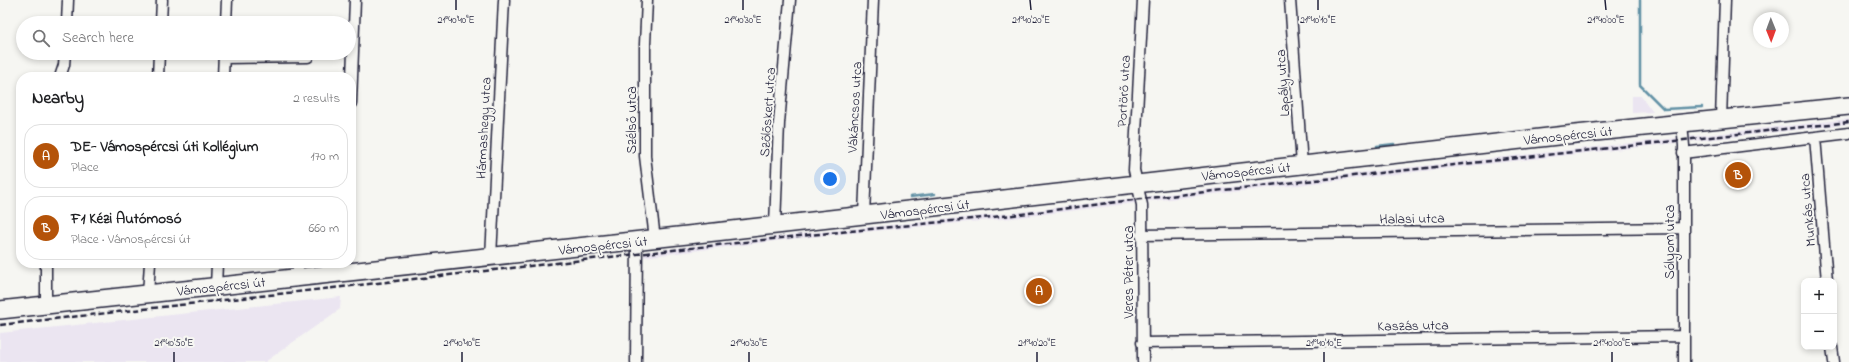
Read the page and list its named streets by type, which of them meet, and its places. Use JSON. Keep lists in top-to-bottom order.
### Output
{
  "streets": {
    "main road": ["Vámospércsi út"],
    "street": [
      "Lapály utca",
      "Portörő utca",
      "Vákáncsos utca",
      "Szőlőskert utca",
      "Szélső utca",
      "Hármashegy utca",
      "Munkás utca",
      "Halasi utca",
      "Sólyom utca",
      "Veres Péter utca",
      "Kaszás utca"
    ]
  },
  "crossings": [
    ["Lapály utca", "Vámospércsi út"],
    ["Portörő utca", "Vámospércsi út"],
    ["Portörő utca", "Veres Péter utca"],
    ["Vákáncsos utca", "Vámospércsi út"],
    ["Szőlőskert utca", "Vámospércsi út"],
    ["Szélső utca", "Vámospércsi út"],
    ["Hármashegy utca", "Vámospércsi út"],
    ["Vámospércsi út", "Sólyom utca"],
    ["Vámospércsi út", "Veres Péter utca"],
    ["Halasi utca", "Sólyom utca"],
    ["Halasi utca", "Veres Péter utca"],
    ["Sólyom utca", "Kaszás utca"],
    ["Veres Péter utca", "Kaszás utca"]
  ],
  "north": "bottom",
  "page": {
    "search": "Search here",
    "heading": ["Nearby", "2 results"],
    "list": [
      {
        "mark": "A",
        "name": "DE- Vámospércsi úti Kollégium",
        "note": "Place",
        "value": "170 m"
      },
      {
        "mark": "B",
        "name": "F1 Kézi Autómosó",
        "note": "Place · Vámospércsi út",
        "value": "660 m"
      }
    ],
    "pins": ["B", "A"],
    "map_buttons": ["+", "−"]
  },
  "coordinates": [
    "21°40'40\"E",
    "21°40'30\"E",
    "21°40'20\"E",
    "21°40'10\"E",
    "21°40'00\"E",
    "21°40'50\"E"
  ]
}
